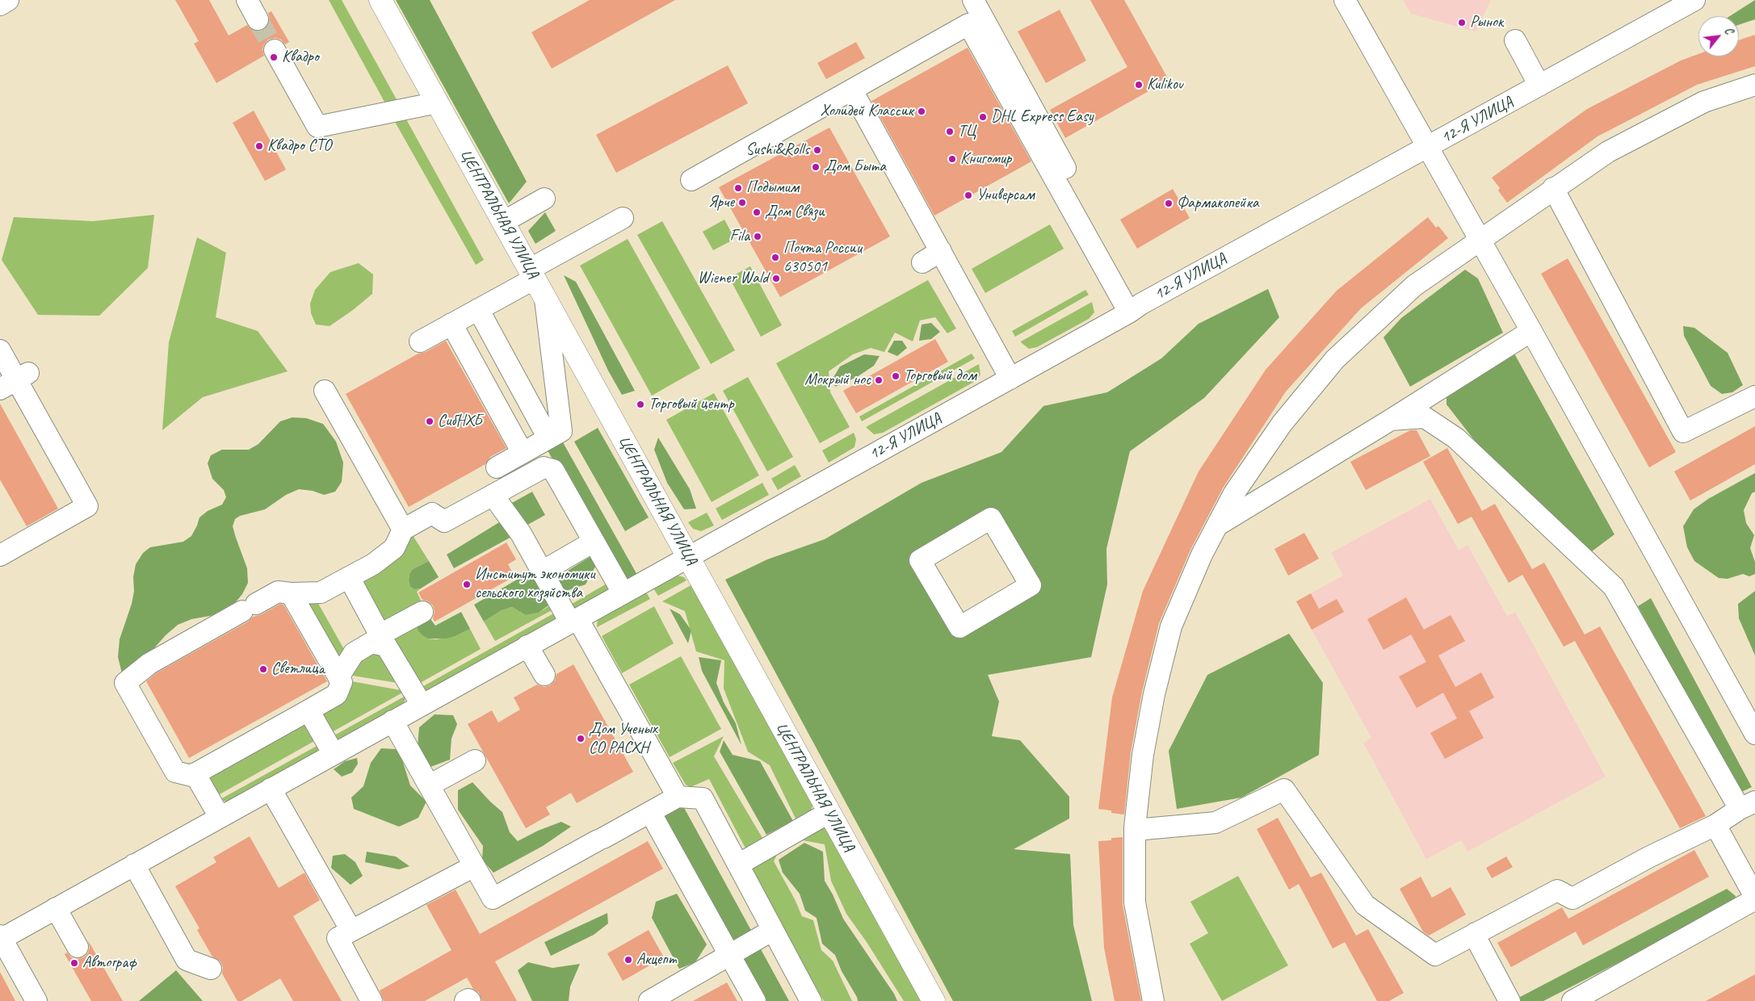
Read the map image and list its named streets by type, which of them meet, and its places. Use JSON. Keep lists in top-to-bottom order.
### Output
{
  "streets": {
    "main road": ["ЦЕНТРАЛЬНАЯ УЛИЦА"],
    "street": ["12-Я УЛИЦА"]
  },
  "crossings": [
    ["12-Я УЛИЦА", "ЦЕНТРАЛЬНАЯ УЛИЦА"]
  ],
  "places": [
    "Рынок",
    "Квадро",
    "Kulikov",
    "Холидей Классик",
    "DHL Express Easy",
    "ТЦ",
    "Квадро СТО",
    "Sushi&Rolls",
    "Книгомир",
    "Дом Быта",
    "Подымим",
    "Универсам",
    "Ярче",
    "Фармакопейка",
    "Дом Связи",
    "Fila",
    "Почта России 630501",
    "Wiener Wald",
    "Торговый дом",
    "Мокрый нос",
    "Торговый центр",
    "СибНХБ",
    "Институт экономики сельского хозяйства",
    "Светлица",
    "Дом Ученых СО РАСХН",
    "Акцепт",
    "Автограф"
  ],
  "north": "top right"
}
